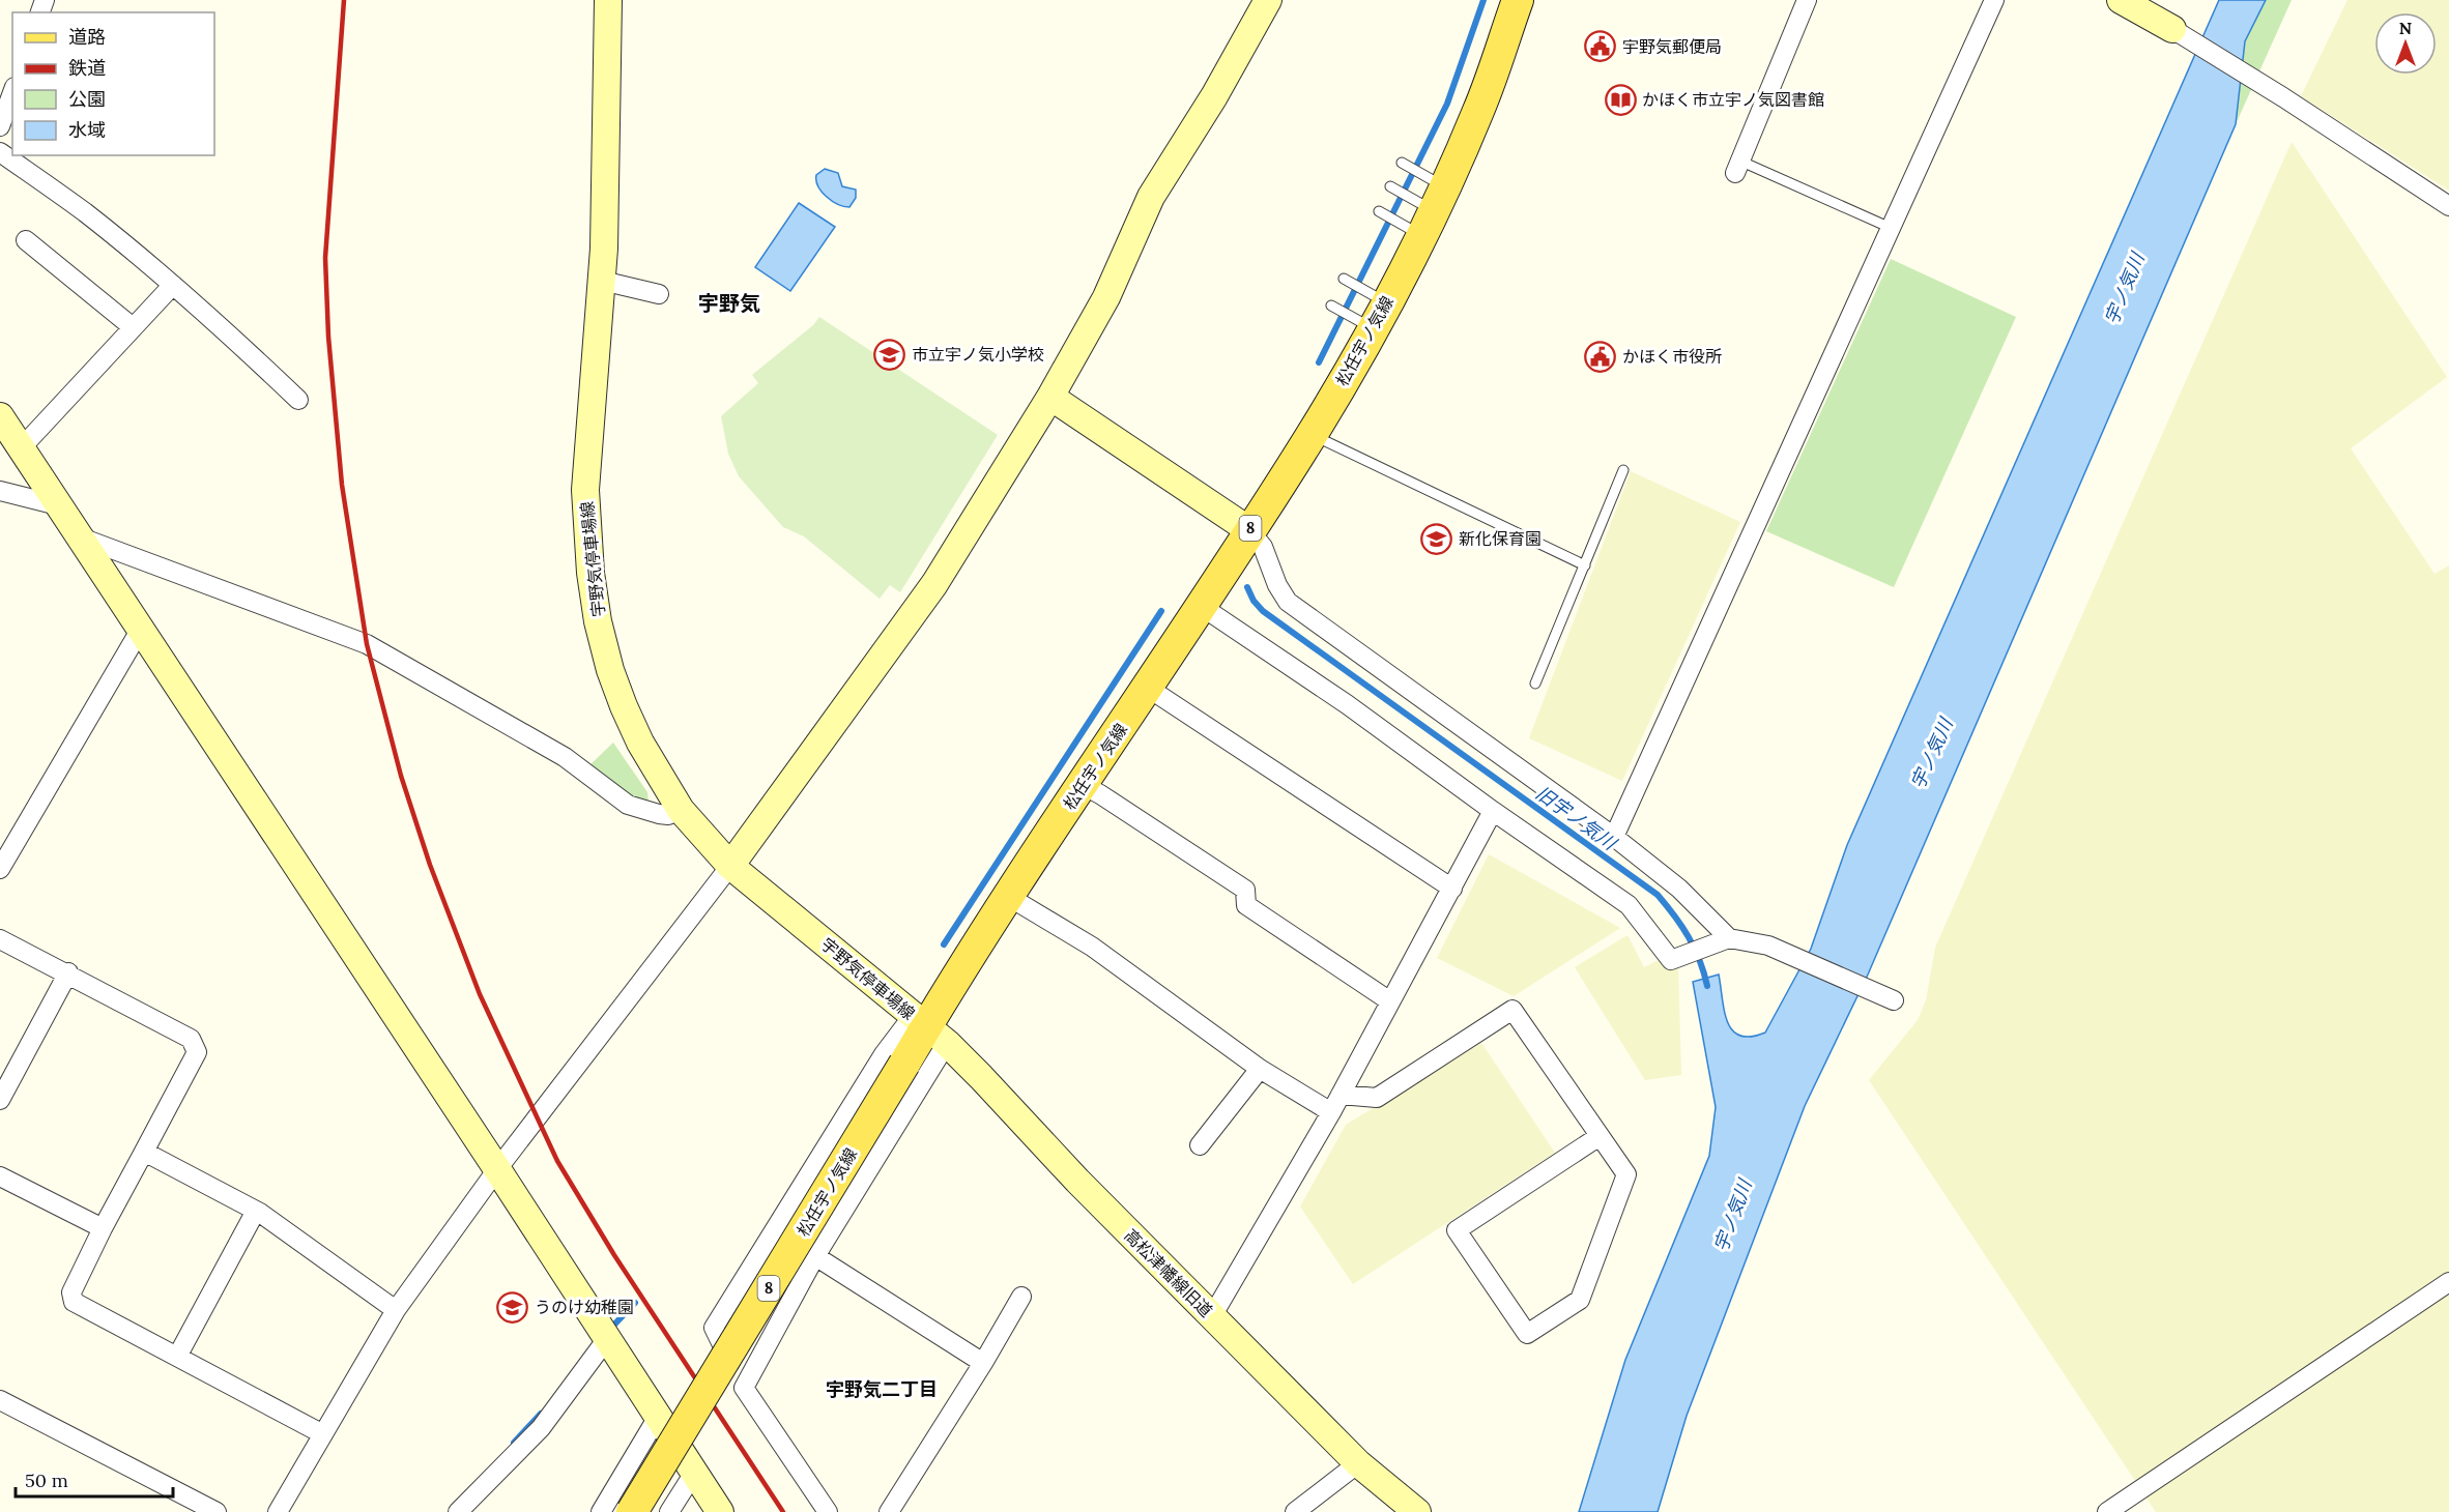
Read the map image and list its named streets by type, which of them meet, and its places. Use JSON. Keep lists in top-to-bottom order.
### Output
{
  "streets": {
    "main road": ["松任宇ノ気線", "8"],
    "street": ["宇野気停車場線", "高松津幡線旧道"]
  },
  "crossings": [
    ["松任宇ノ気線", "宇野気停車場線"],
    ["松任宇ノ気線", "高松津幡線旧道"],
    ["宇野気停車場線", "高松津幡線旧道"]
  ],
  "districts": ["宇野気", "宇野気二丁目"],
  "water": ["宇ノ気川", "旧宇ノ気川"],
  "places": {
    "public building": ["宇野気郵便局", "かほく市役所"],
    "library": ["かほく市立宇ノ気図書館"],
    "school or university": ["市立宇ノ気小学校", "新化保育園", "うのけ幼稚園"]
  },
  "legend": [
    "道路",
    "鉄道",
    "公園",
    "水域"
  ],
  "scale_bar": "50 m",
  "north": "top"
}
